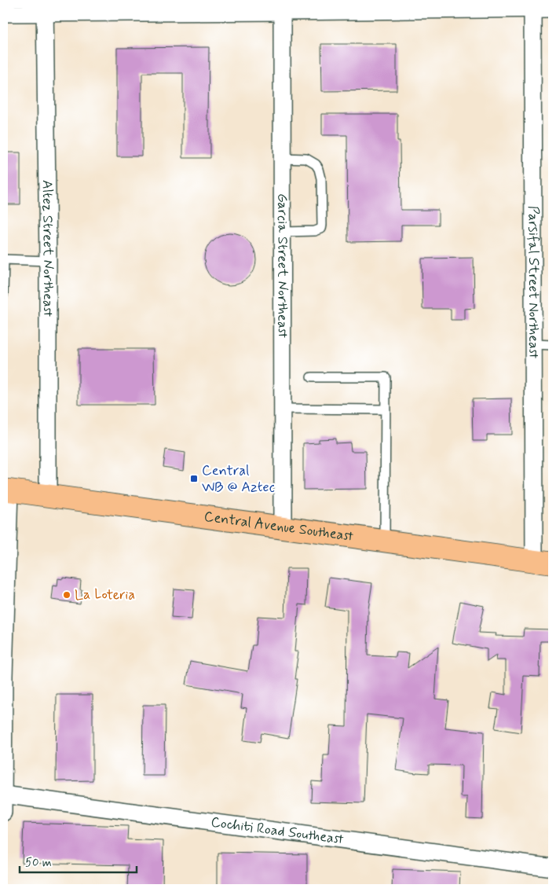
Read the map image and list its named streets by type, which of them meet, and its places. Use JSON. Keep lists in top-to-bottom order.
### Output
{
  "streets": {
    "main road": ["Central Avenue Southeast"],
    "street": [
      "Altez Street Northeast",
      "Garcia Street Northeast",
      "Parsifal Street Northeast",
      "Cochiti Road Southeast"
    ]
  },
  "crossings": [
    ["Altez Street Northeast", "Central Avenue Southeast"],
    ["Garcia Street Northeast", "Central Avenue Southeast"],
    ["Parsifal Street Northeast", "Central Avenue Southeast"]
  ],
  "places": {
    "transit": ["Central WB @ Aztec"],
    "other": ["La Loteria"]
  },
  "scale_bar": "50 m"
}
